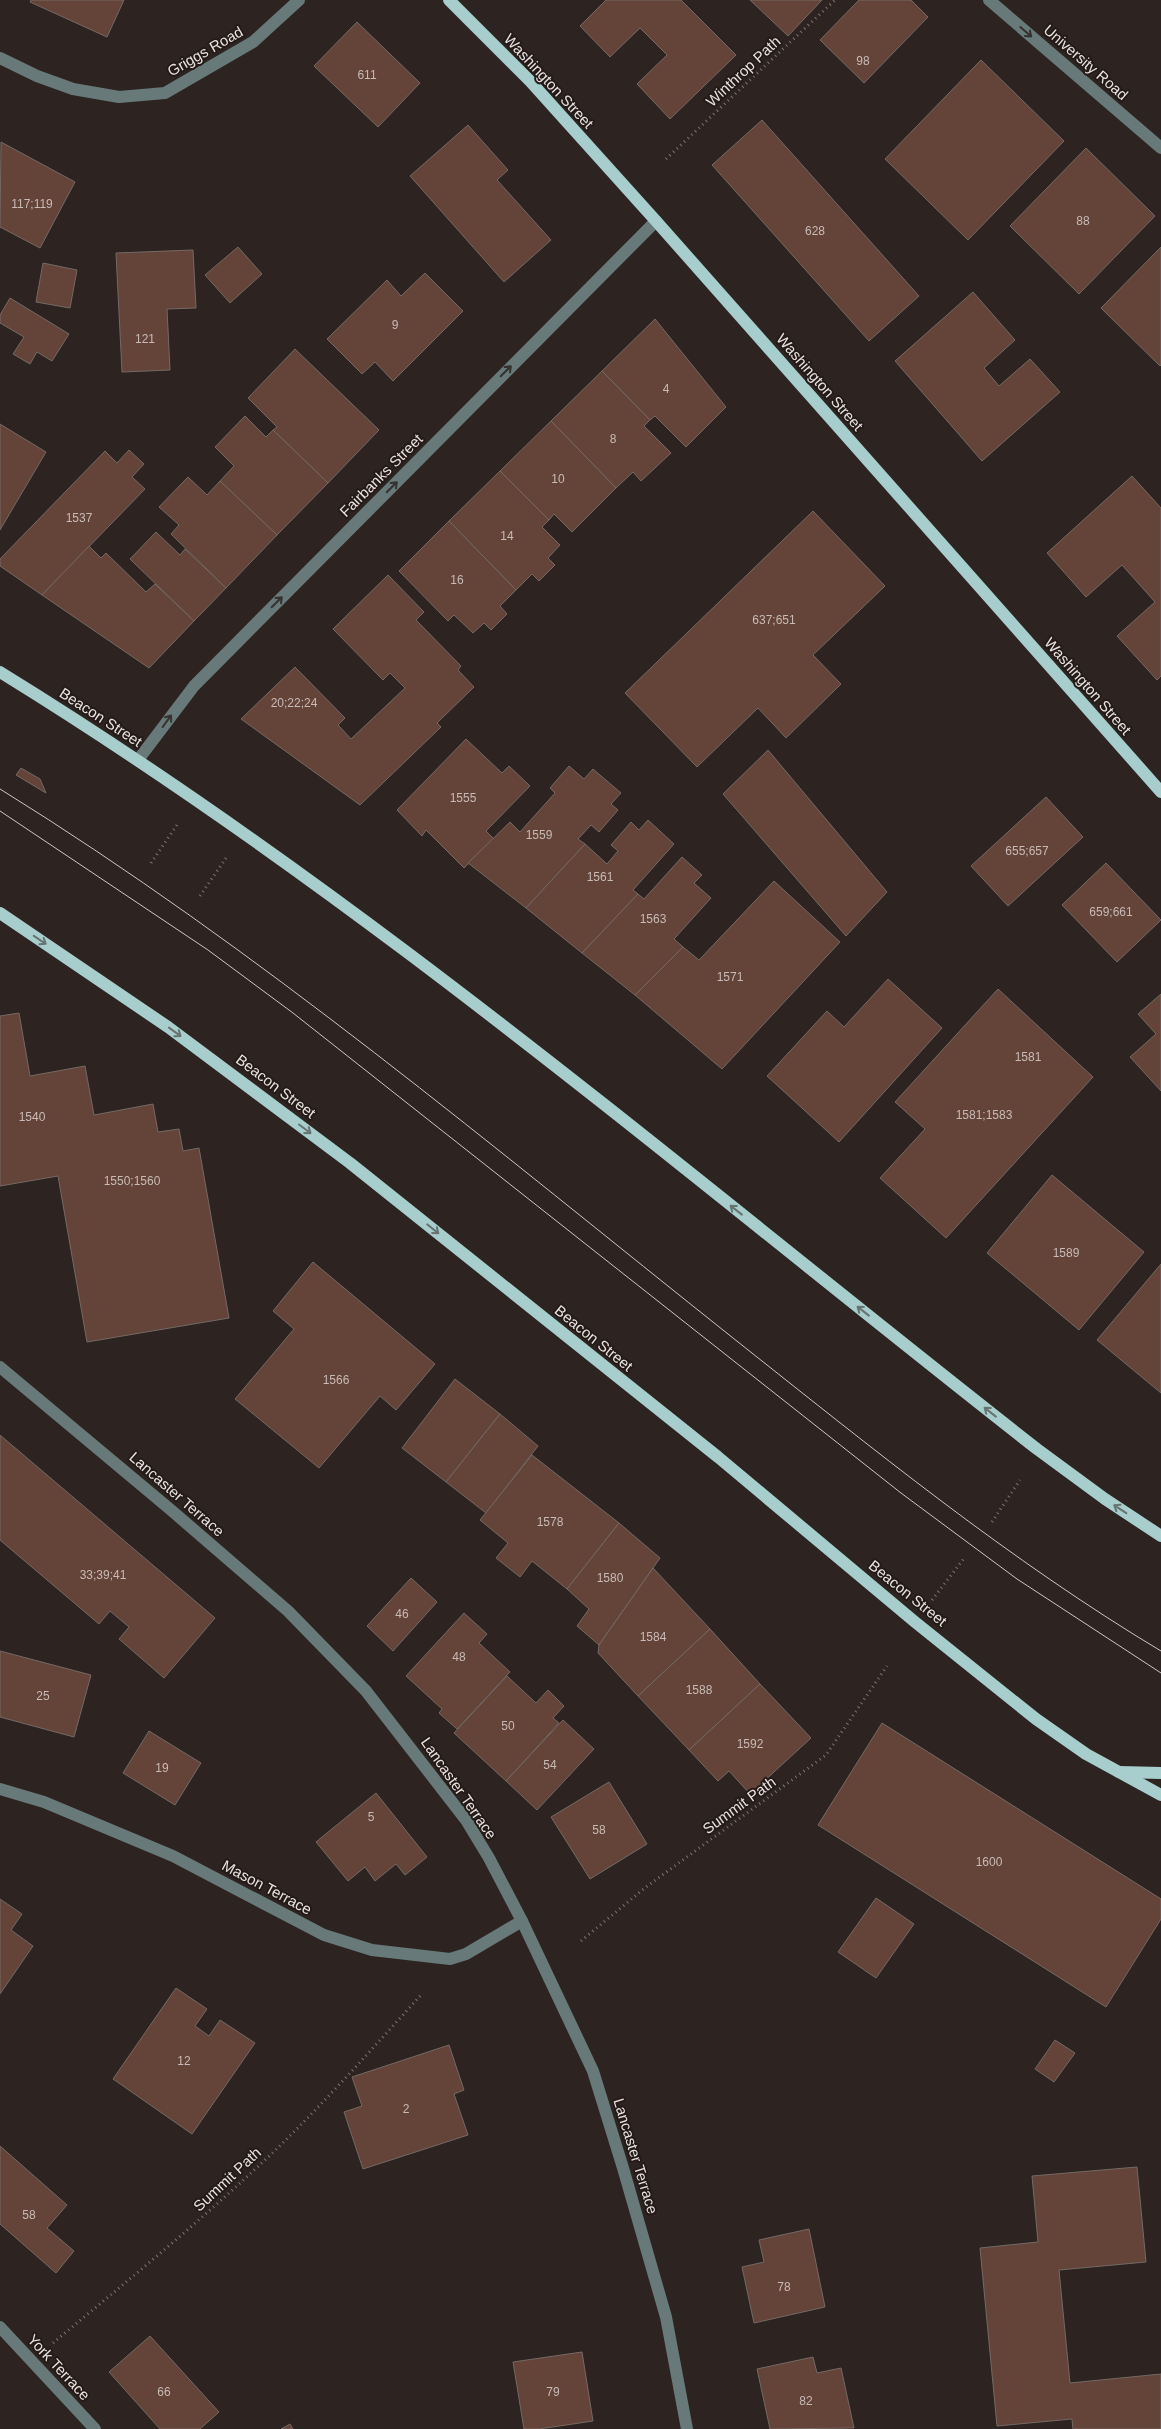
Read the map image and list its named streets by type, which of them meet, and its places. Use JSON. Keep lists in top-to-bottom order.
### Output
{
  "streets": {
    "main road": ["Washington Street", "Beacon Street"],
    "street": [
      "Griggs Road",
      "University Road",
      "Fairbanks Street",
      "Lancaster Terrace",
      "Mason Terrace",
      "York Terrace"
    ],
    "path": ["Winthrop Path", "Summit Path"]
  },
  "crossings": [
    ["Washington Street", "Fairbanks Street"],
    ["Fairbanks Street", "Beacon Street"],
    ["Lancaster Terrace", "Mason Terrace"],
    ["Summit Path", "York Terrace"]
  ],
  "one_way": ["University Road", "Fairbanks Street"],
  "house_numbers": [
    "98",
    "611",
    "117;119",
    "88",
    "628",
    "9",
    "121",
    "4",
    "8",
    "10",
    "1537",
    "14",
    "16",
    "637;651",
    "20;22;24",
    "1555",
    "1559",
    "655;657",
    "1561",
    "659;661",
    "1563",
    "1571",
    "1581",
    "1581;1583",
    "1540",
    "1550;1560",
    "1589",
    "1566",
    "1578",
    "33;39;41",
    "1580",
    "46",
    "1584",
    "48",
    "1588",
    "25",
    "50",
    "1592",
    "54",
    "19",
    "5",
    "58",
    "1600",
    "12",
    "2",
    "58",
    "78",
    "66",
    "79",
    "82"
  ]
}
